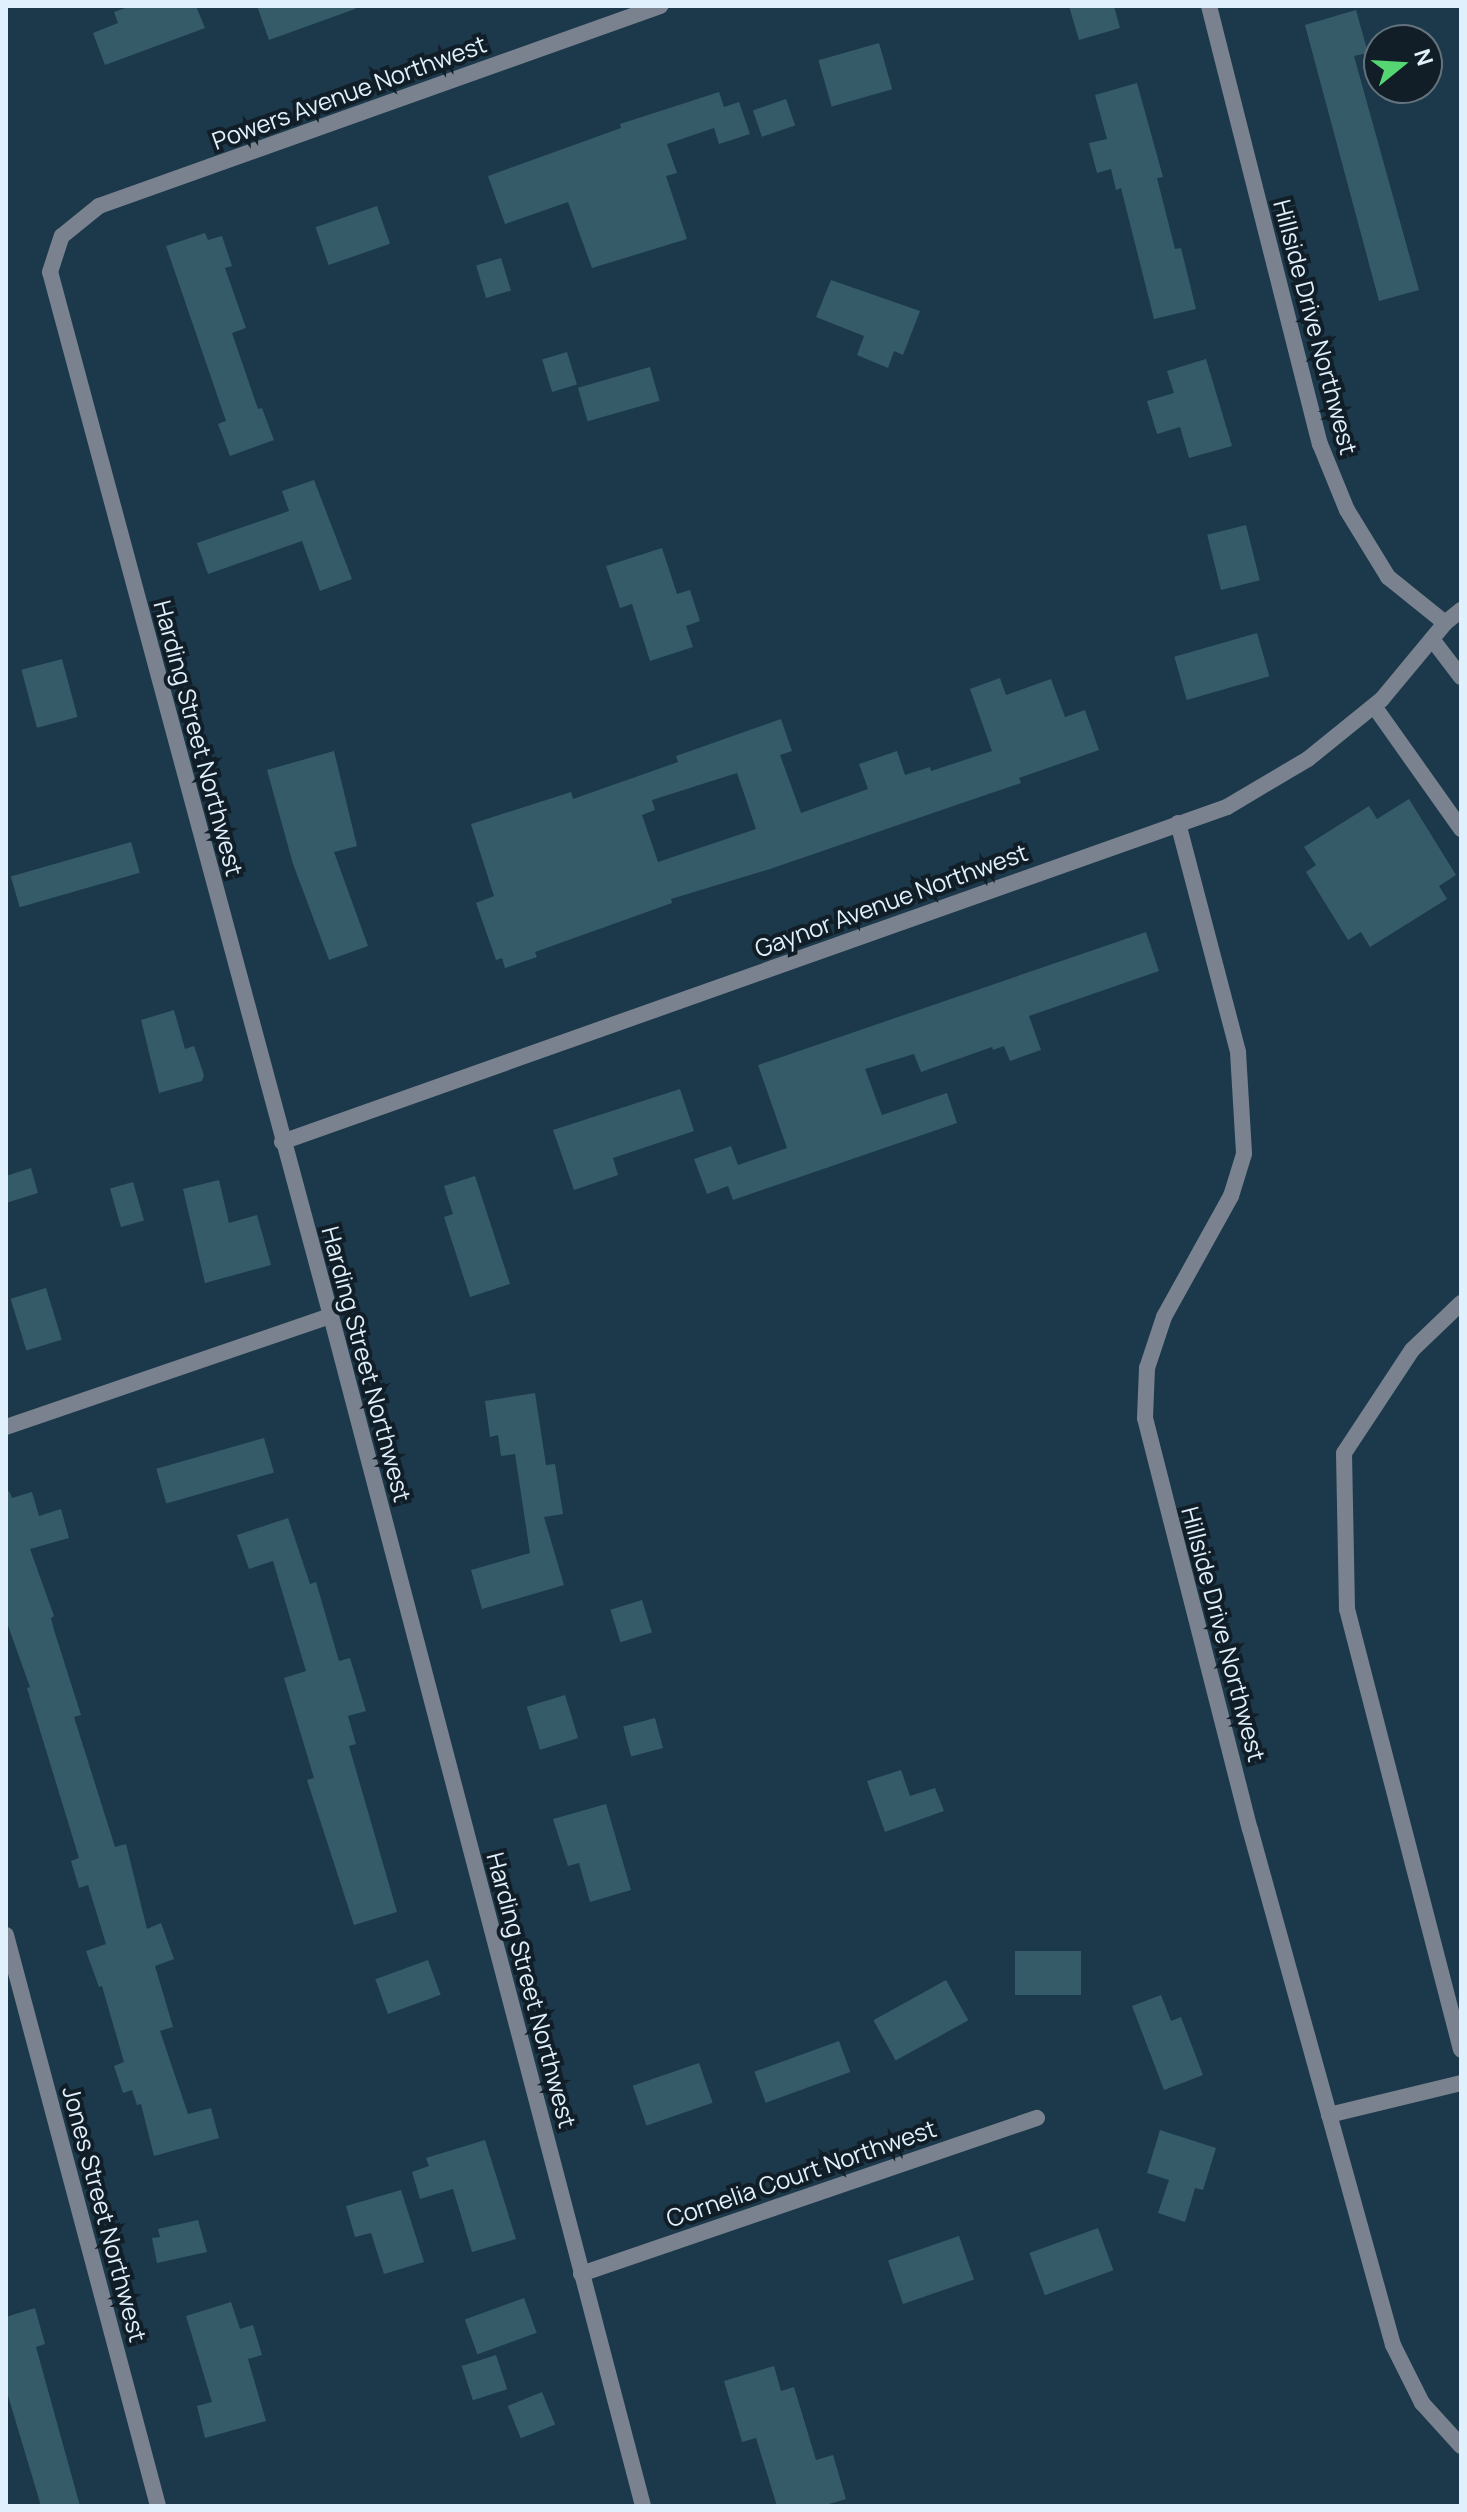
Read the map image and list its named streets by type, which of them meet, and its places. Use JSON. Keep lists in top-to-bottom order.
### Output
{
  "streets": {
    "street": [
      "Powers Avenue Northwest",
      "Hillside Drive Northwest",
      "Harding Street Northwest",
      "Gaynor Avenue Northwest",
      "Cornelia Court Northwest",
      "Jones Street Northwest"
    ]
  },
  "crossings": [
    ["Powers Avenue Northwest", "Harding Street Northwest"],
    ["Hillside Drive Northwest", "Gaynor Avenue Northwest"],
    ["Harding Street Northwest", "Gaynor Avenue Northwest"],
    ["Harding Street Northwest", "Cornelia Court Northwest"]
  ],
  "north": "right"
}
